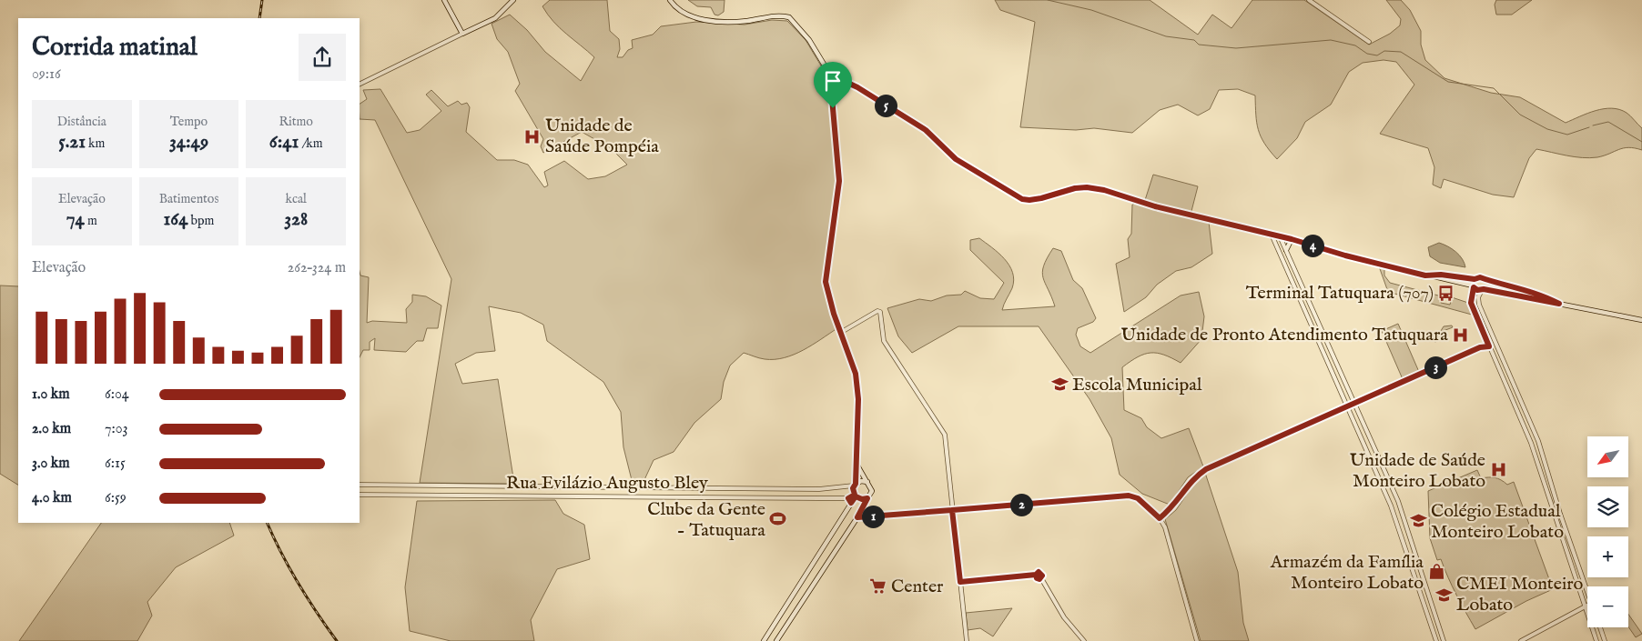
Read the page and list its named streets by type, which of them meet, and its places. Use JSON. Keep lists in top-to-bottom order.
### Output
{
  "streets": {
    "street": ["Rua Evilázio Augusto Bley"]
  },
  "places": {
    "hospital": ["Unidade de Saúde Pompéia", "Unidade de Pronto Atendimento Tatuquara", "Unidade de Saúde Monteiro Lobato"],
    "bus stop": ["Terminal Tatuquara (707)"],
    "school or university": ["Escola Municipal", "Colégio Estadual Monteiro Lobato", "CMEI Monteiro Lobato"],
    "sports": ["Clube da Gente - Tatuquara"],
    "shop": ["Armazém da Família Monteiro Lobato"],
    "supermarket": ["Center"]
  },
  "north": "bottom left",
  "page": {
    "heading": ["Corrida matinal", "09:16"],
    "pins": [
      "5",
      "4",
      "3",
      "2",
      "1"
    ],
    "stats": [
      ["Distância", "5.21 km"],
      ["Tempo", "34:49"],
      ["Ritmo", "6:41 /km"],
      ["Elevação", "74 m"],
      ["Batimentos", "164 bpm"],
      ["kcal", "328"]
    ],
    "chart": ["Elevação", "262–324 m"],
    "list": [
      {
        "name": "1.0 km",
        "note": "6:04"
      },
      {
        "name": "2.0 km",
        "note": "7:03"
      },
      {
        "name": "3.0 km",
        "note": "6:15"
      },
      {
        "name": "4.0 km",
        "note": "6:59"
      }
    ],
    "map_buttons": ["+", "−"]
  }
}
